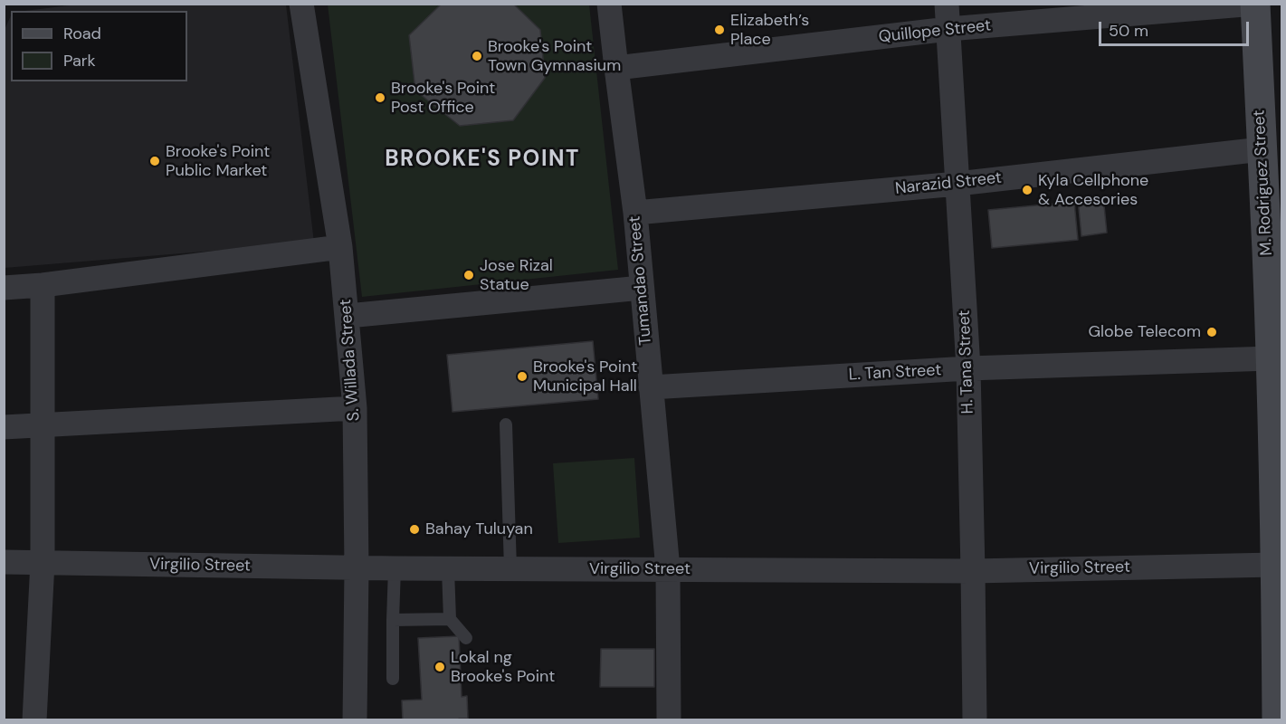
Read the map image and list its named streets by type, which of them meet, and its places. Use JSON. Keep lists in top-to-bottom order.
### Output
{
  "streets": {
    "street": [
      "Quillope Street",
      "M. Rodriguez Street",
      "Narazid Street",
      "Tumandao Street",
      "S. Willada Street",
      "H. Tana Street",
      "L. Tan Street",
      "Virgilio Street"
    ]
  },
  "crossings": [
    ["Quillope Street", "M. Rodriguez Street"],
    ["Quillope Street", "Tumandao Street"],
    ["Quillope Street", "H. Tana Street"],
    ["M. Rodriguez Street", "Narazid Street"],
    ["M. Rodriguez Street", "L. Tan Street"],
    ["M. Rodriguez Street", "Virgilio Street"],
    ["Narazid Street", "Tumandao Street"],
    ["Narazid Street", "H. Tana Street"],
    ["Tumandao Street", "L. Tan Street"],
    ["Tumandao Street", "Virgilio Street"],
    ["S. Willada Street", "Virgilio Street"],
    ["H. Tana Street", "L. Tan Street"],
    ["H. Tana Street", "Virgilio Street"]
  ],
  "districts": ["BROOKE'S POINT"],
  "places": [
    "Elizabeth’s Place",
    "Brooke's Point Town Gymnasium",
    "Brooke's Point Post Office",
    "Brooke's Point Public Market",
    "Kyla Cellphone & Accesories",
    "Jose Rizal Statue",
    "Globe Telecom",
    "Brooke's Point Municipal Hall",
    "Bahay Tuluyan",
    "Lokal ng Brooke's Point"
  ],
  "legend": ["Road", "Park"],
  "scale_bar": "50 m"
}
